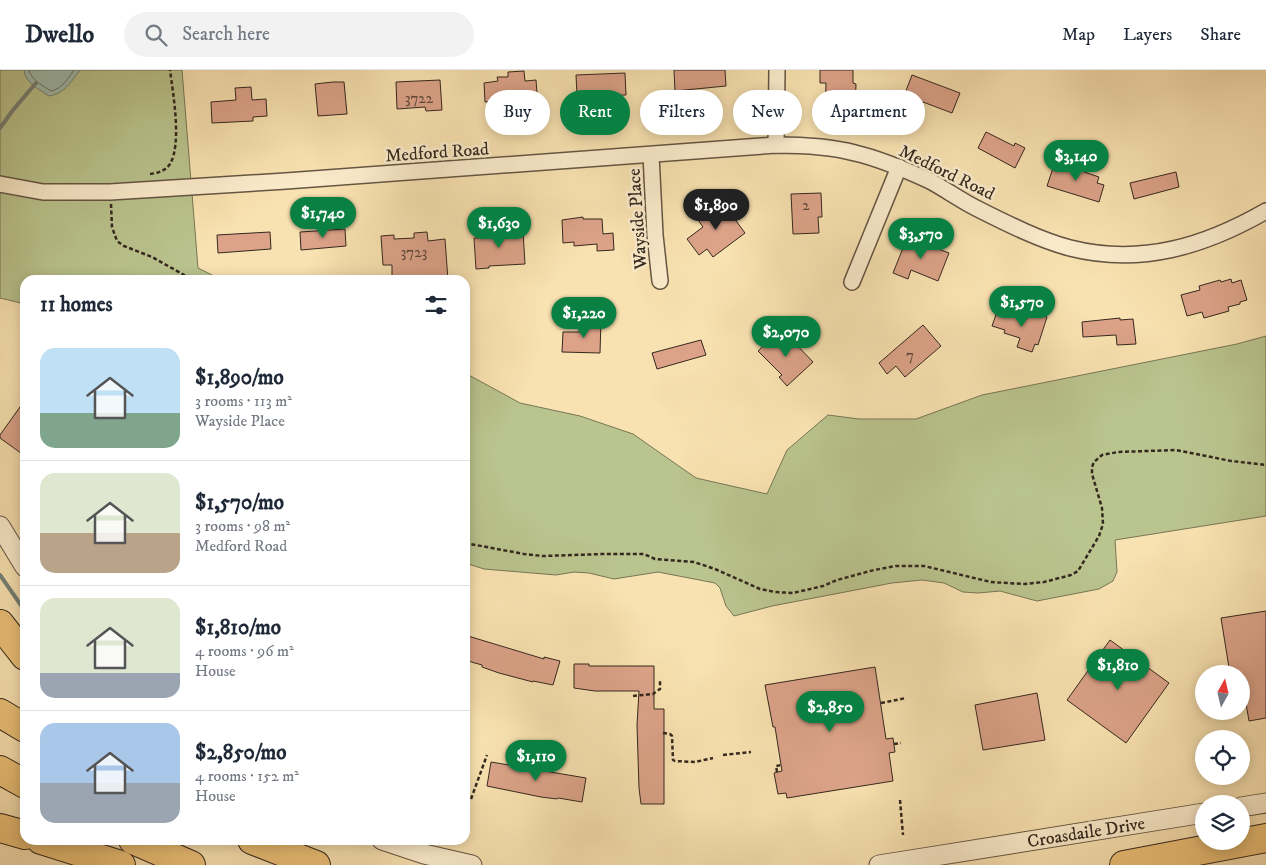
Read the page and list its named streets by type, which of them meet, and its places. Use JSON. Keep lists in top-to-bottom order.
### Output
{
  "streets": {
    "street": ["Medford Road", "Wayside Place", "Croasdaile Drive"]
  },
  "crossings": [
    ["Medford Road", "Wayside Place"]
  ],
  "house_numbers": [
    "3722",
    "2",
    "3723",
    "7"
  ],
  "north": "top",
  "page": {
    "header": "Dwello",
    "search": "Search here",
    "nav": ["Map", "Layers", "Share"],
    "chip": [
      "Buy",
      "Rent",
      "Filters",
      "New",
      "Apartment"
    ],
    "price": [
      "$3,140",
      "$1,890",
      "$1,740",
      "$1,630",
      "$3,570",
      "$1,570",
      "$1,220",
      "$2,070",
      "$1,810",
      "$2,850",
      "$1,110"
    ],
    "heading": "11 homes",
    "list": [
      {
        "name": "$1,890/mo",
        "note": "3 rooms · 113 m² · Wayside Place"
      },
      {
        "name": "$1,570/mo",
        "note": "3 rooms · 98 m² · Medford Road"
      },
      {
        "name": "$1,810/mo",
        "note": "4 rooms · 96 m² · House"
      },
      {
        "name": "$2,850/mo",
        "note": "4 rooms · 152 m² · House"
      }
    ]
  }
}
